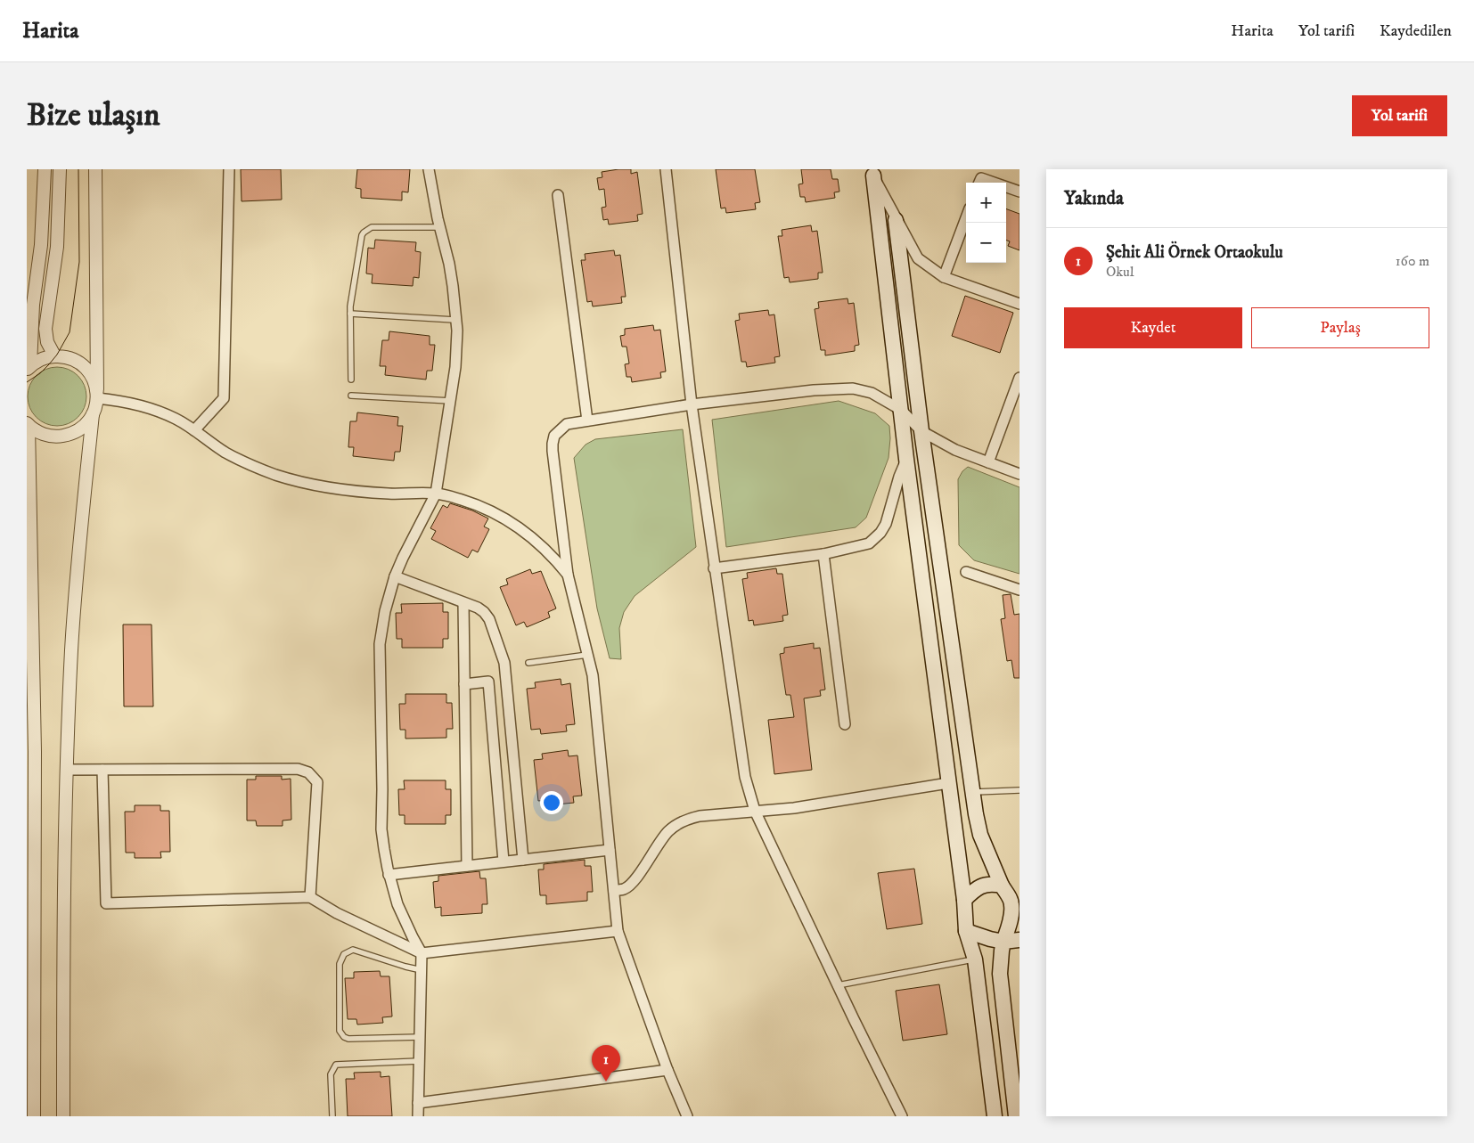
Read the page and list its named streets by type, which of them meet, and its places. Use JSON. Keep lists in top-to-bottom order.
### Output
{
  "page": {
    "header": "Harita",
    "nav": ["Harita", "Yol tarifi", "Kaydedilen"],
    "buttons": [
      "Yol tarifi",
      ["Kaydet", "Paylaş"]
    ],
    "title": "Bize ulaşın",
    "heading": "Yakında",
    "map_buttons": ["+", "−"],
    "list": [
      {
        "mark": "1",
        "name": "Şehit Ali Örnek Ortaokulu",
        "note": "Okul",
        "value": "160 m"
      }
    ],
    "pins": "1"
  }
}
